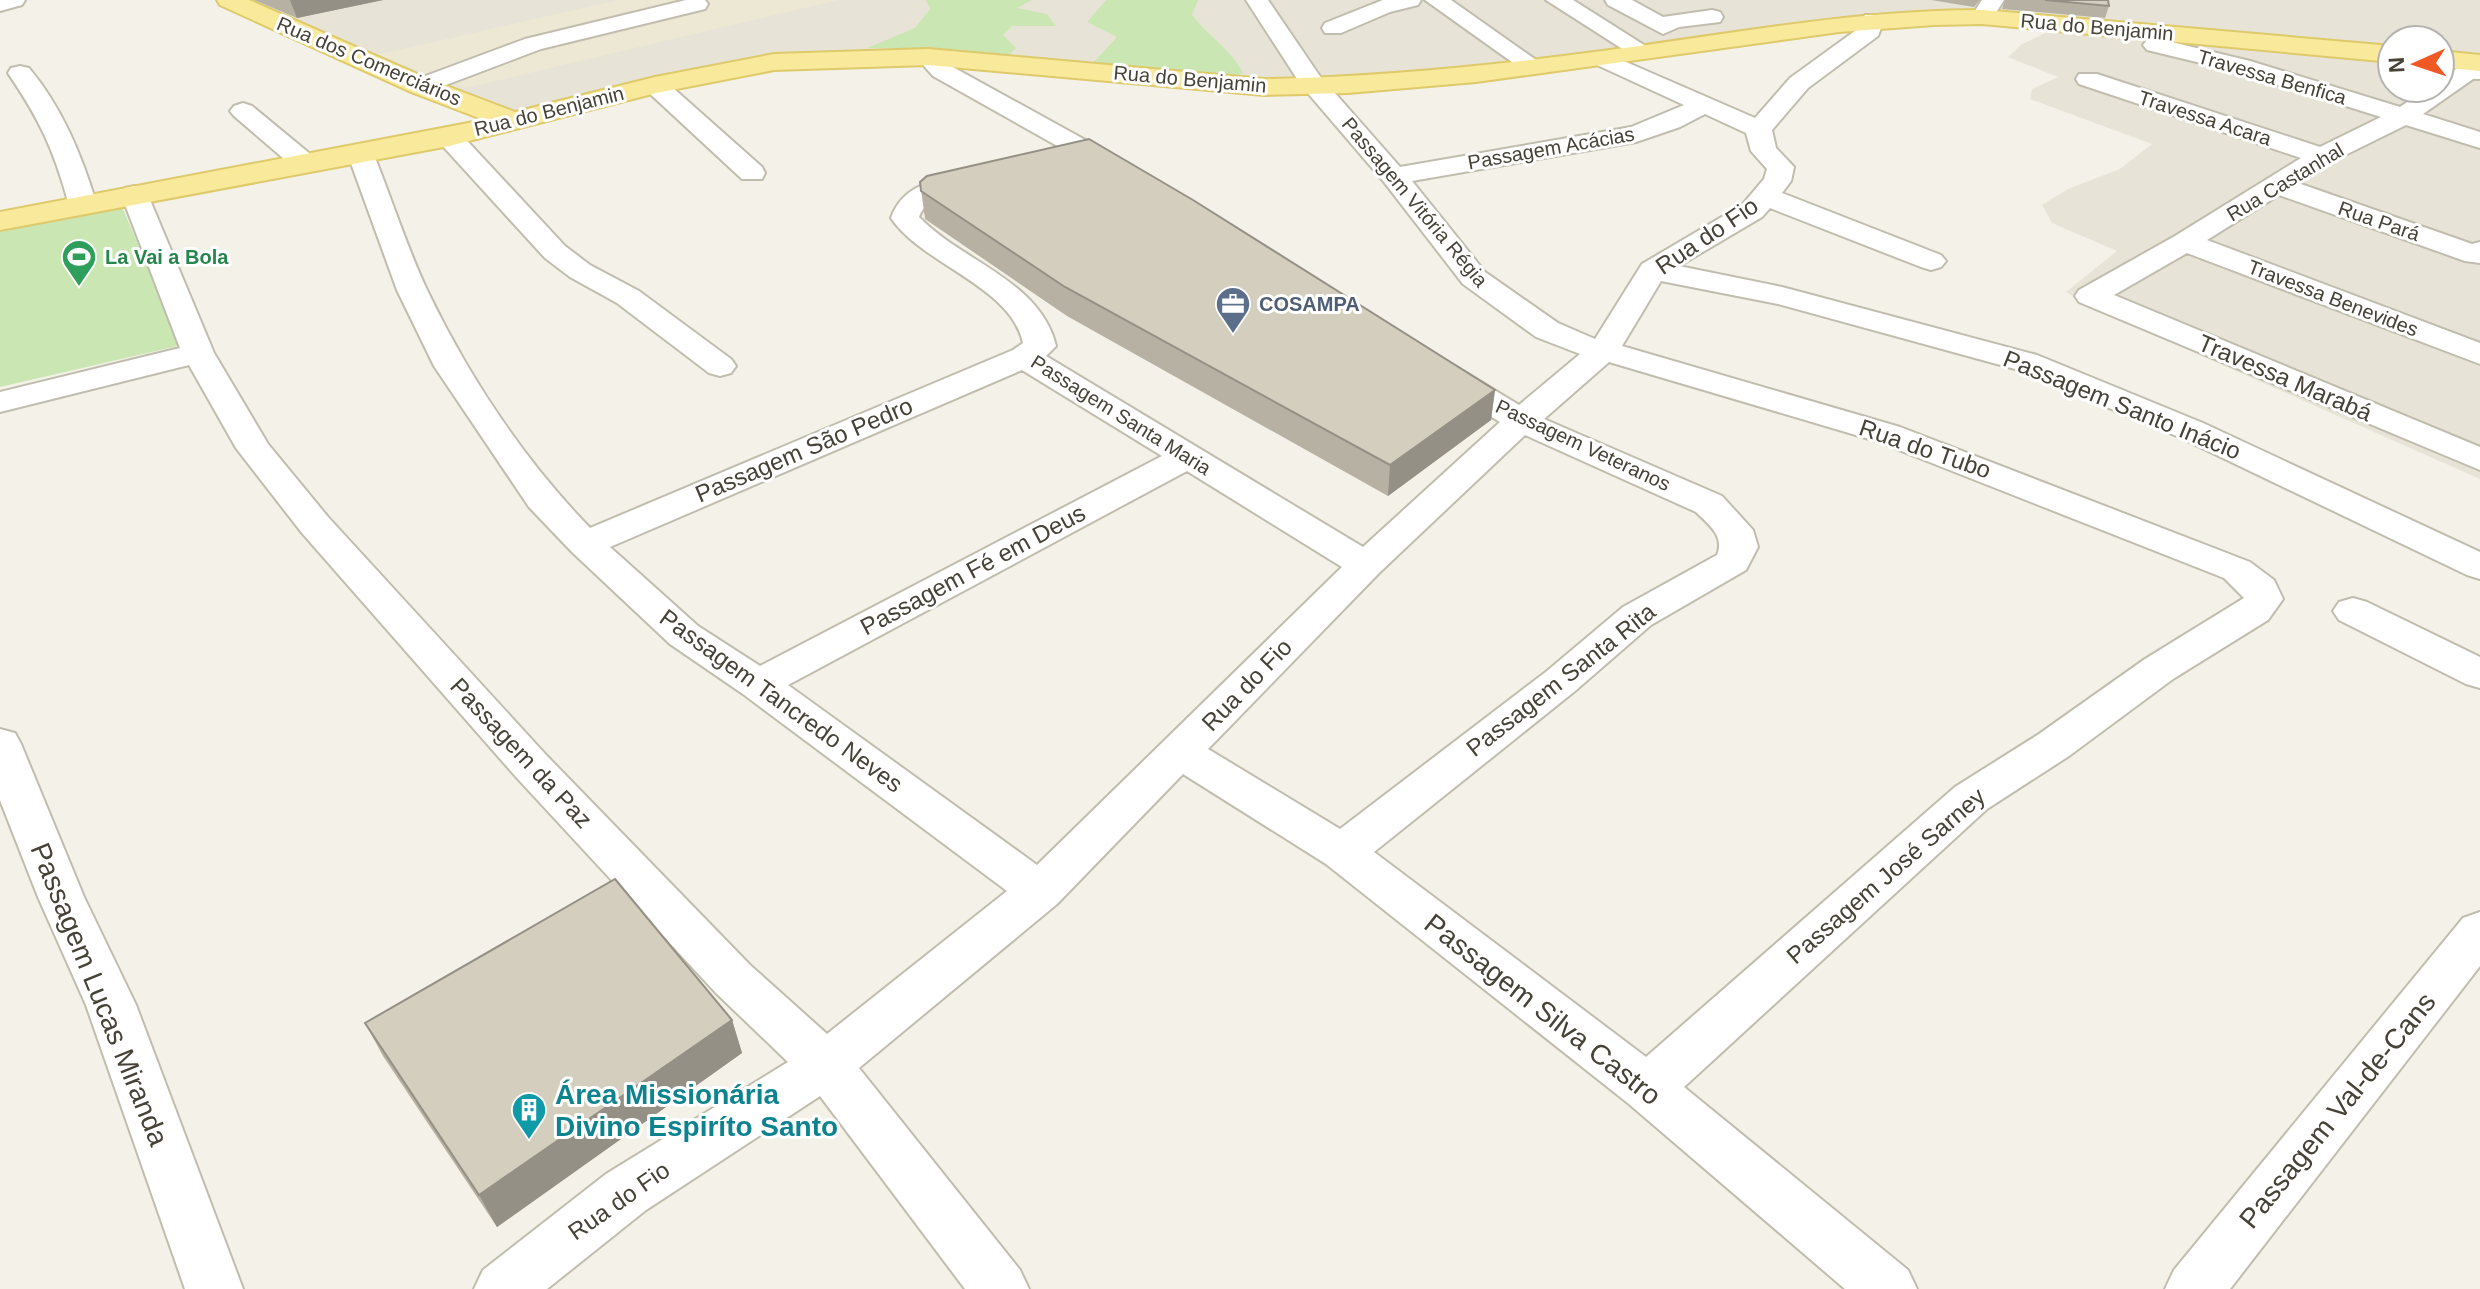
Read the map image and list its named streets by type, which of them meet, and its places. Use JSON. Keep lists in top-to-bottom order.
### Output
{
  "streets": {
    "main road": ["Rua do Benjamin", "Rua dos Comerciários"],
    "street": [
      "Travessa Benfica",
      "Travessa Acara",
      "Passagem Acácias",
      "Rua Castanhal",
      "Passagem Vitória Régia",
      "Rua Pará",
      "Rua do Fio",
      "Travessa Benevides",
      "Travessa Marabá",
      "Passagem Santo Inácio",
      "Passagem Santa Maria",
      "Passagem Veteranos",
      "Rua do Tubo",
      "Passagem São Pedro",
      "Passagem Fé em Deus",
      "Passagem Santa Rita",
      "Passagem Tancredo Neves",
      "Passagem da Paz",
      "Passagem José Sarney",
      "Passagem Lucas Miranda",
      "Passagem Silva Castro",
      "Passagem Val-de-Cans"
    ]
  },
  "crossings": [
    ["Rua do Benjamin", "Rua dos Comerciários"],
    ["Rua do Benjamin", "Travessa Benfica"],
    ["Rua do Benjamin", "Travessa Acara"],
    ["Rua do Benjamin", "Passagem Vitória Régia"],
    ["Rua do Benjamin", "Passagem Tancredo Neves"],
    ["Rua do Benjamin", "Passagem da Paz"],
    ["Travessa Benfica", "Travessa Acara"],
    ["Travessa Benfica", "Rua Castanhal"],
    ["Travessa Acara", "Rua Castanhal"],
    ["Passagem Acácias", "Passagem Vitória Régia"],
    ["Rua Castanhal", "Rua Pará"],
    ["Rua Castanhal", "Travessa Benevides"],
    ["Rua Castanhal", "Travessa Marabá"],
    ["Passagem Vitória Régia", "Rua do Fio"],
    ["Passagem Vitória Régia", "Rua do Tubo"],
    ["Rua do Fio", "Passagem Santo Inácio"],
    ["Rua do Fio", "Passagem Santa Maria"],
    ["Rua do Fio", "Passagem Veteranos"],
    ["Rua do Fio", "Rua do Tubo"],
    ["Rua do Fio", "Passagem Tancredo Neves"],
    ["Rua do Fio", "Passagem da Paz"],
    ["Rua do Fio", "Passagem Silva Castro"],
    ["Passagem Santa Maria", "Passagem São Pedro"],
    ["Passagem Santa Maria", "Passagem Fé em Deus"],
    ["Passagem Veteranos", "Passagem Santa Rita"],
    ["Rua do Tubo", "Passagem José Sarney"],
    ["Passagem São Pedro", "Passagem Tancredo Neves"],
    ["Passagem Fé em Deus", "Passagem Tancredo Neves"],
    ["Passagem Santa Rita", "Passagem Silva Castro"],
    ["Passagem José Sarney", "Passagem Silva Castro"]
  ],
  "places": {
    "sports": ["La Vai a Bola"],
    "office": ["COSAMPA"],
    "building": ["Área Missionária Divino Espiríto Santo"]
  },
  "north": "left"
}
